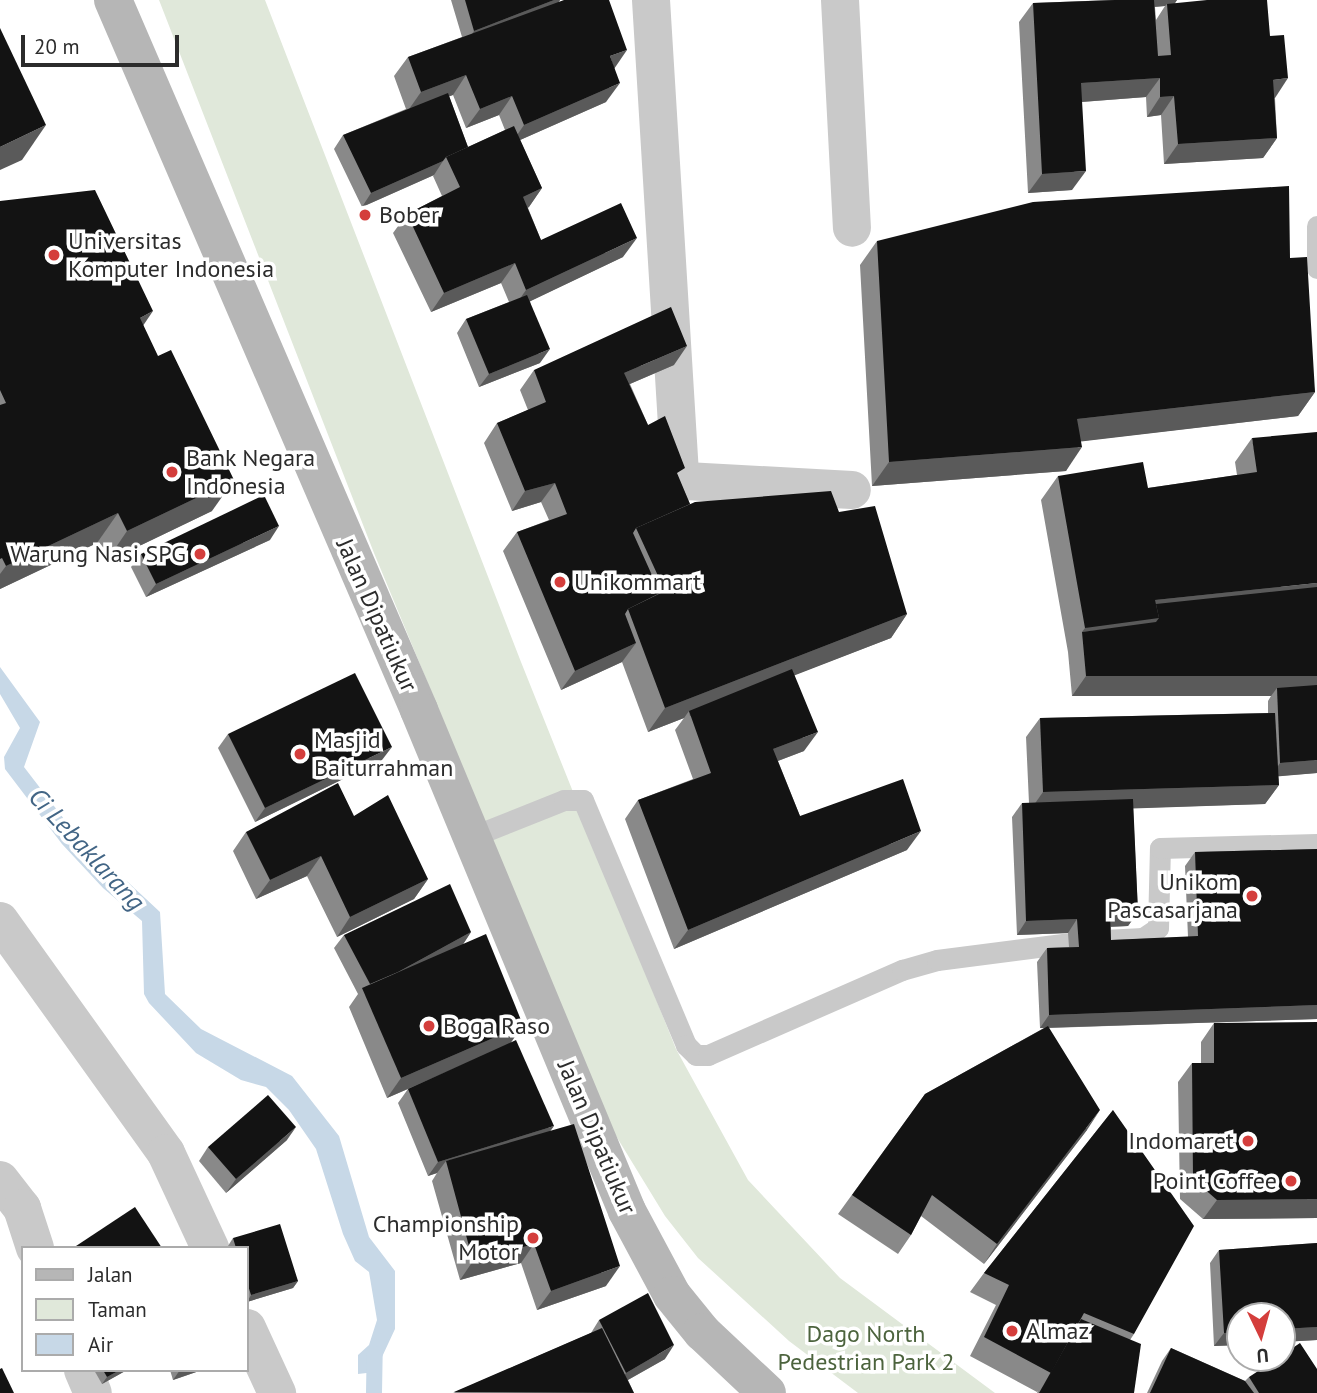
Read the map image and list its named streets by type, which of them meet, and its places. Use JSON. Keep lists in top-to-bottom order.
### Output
{
  "streets": {
    "main road": ["Jalan Dipatiukur"]
  },
  "water": ["Ci Lebaklarang"],
  "parks": ["Dago North Pedestrian Park 2"],
  "places": [
    "Bober",
    "Universitas Komputer Indonesia",
    "Bank Negara Indonesia",
    "Warung Nasi SPG",
    "Unikommart",
    "Masjid Baiturrahman",
    "Unikom Pascasarjana",
    "Boga Raso",
    "Indomaret",
    "Point Coffee",
    "Championship Motor",
    "Almaz"
  ],
  "legend": ["Jalan", "Taman", "Air"],
  "scale_bar": "20 m",
  "north": "bottom"
}
